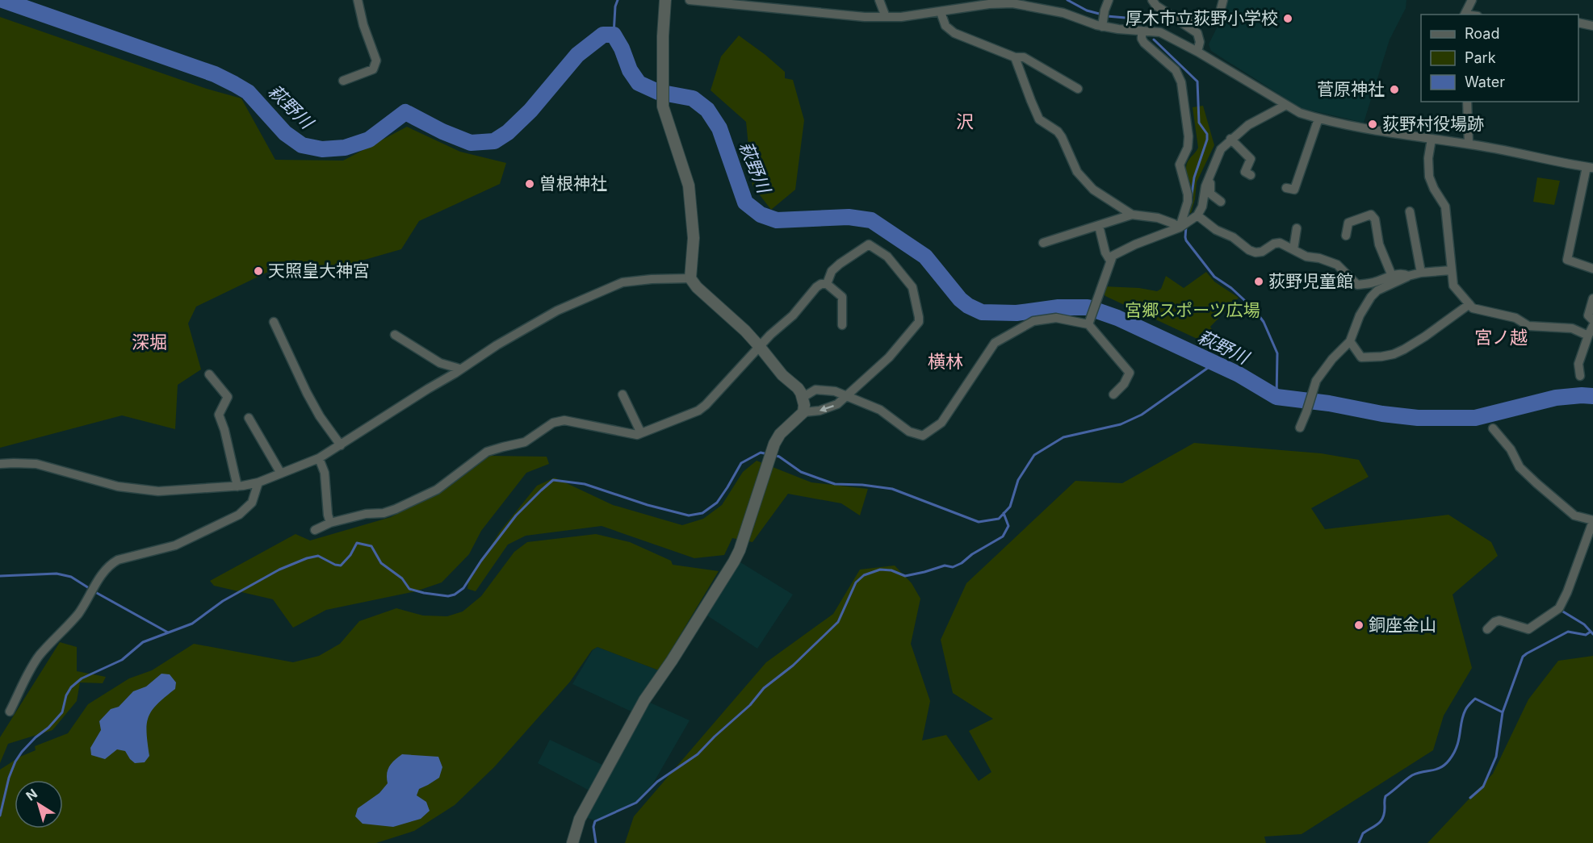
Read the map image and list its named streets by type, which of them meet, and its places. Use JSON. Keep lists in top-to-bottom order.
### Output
{
  "districts": [
    "沢",
    "宮ノ越",
    "深堀",
    "横林"
  ],
  "water": ["萩野川"],
  "parks": ["宮郷スポーツ広場"],
  "places": [
    "厚木市立荻野小学校",
    "菅原神社",
    "荻野村役場跡",
    "曽根神社",
    "天照皇大神宮",
    "荻野児童館",
    "銅座金山"
  ],
  "legend": ["Road", "Park", "Water"],
  "north": "top left"
}
